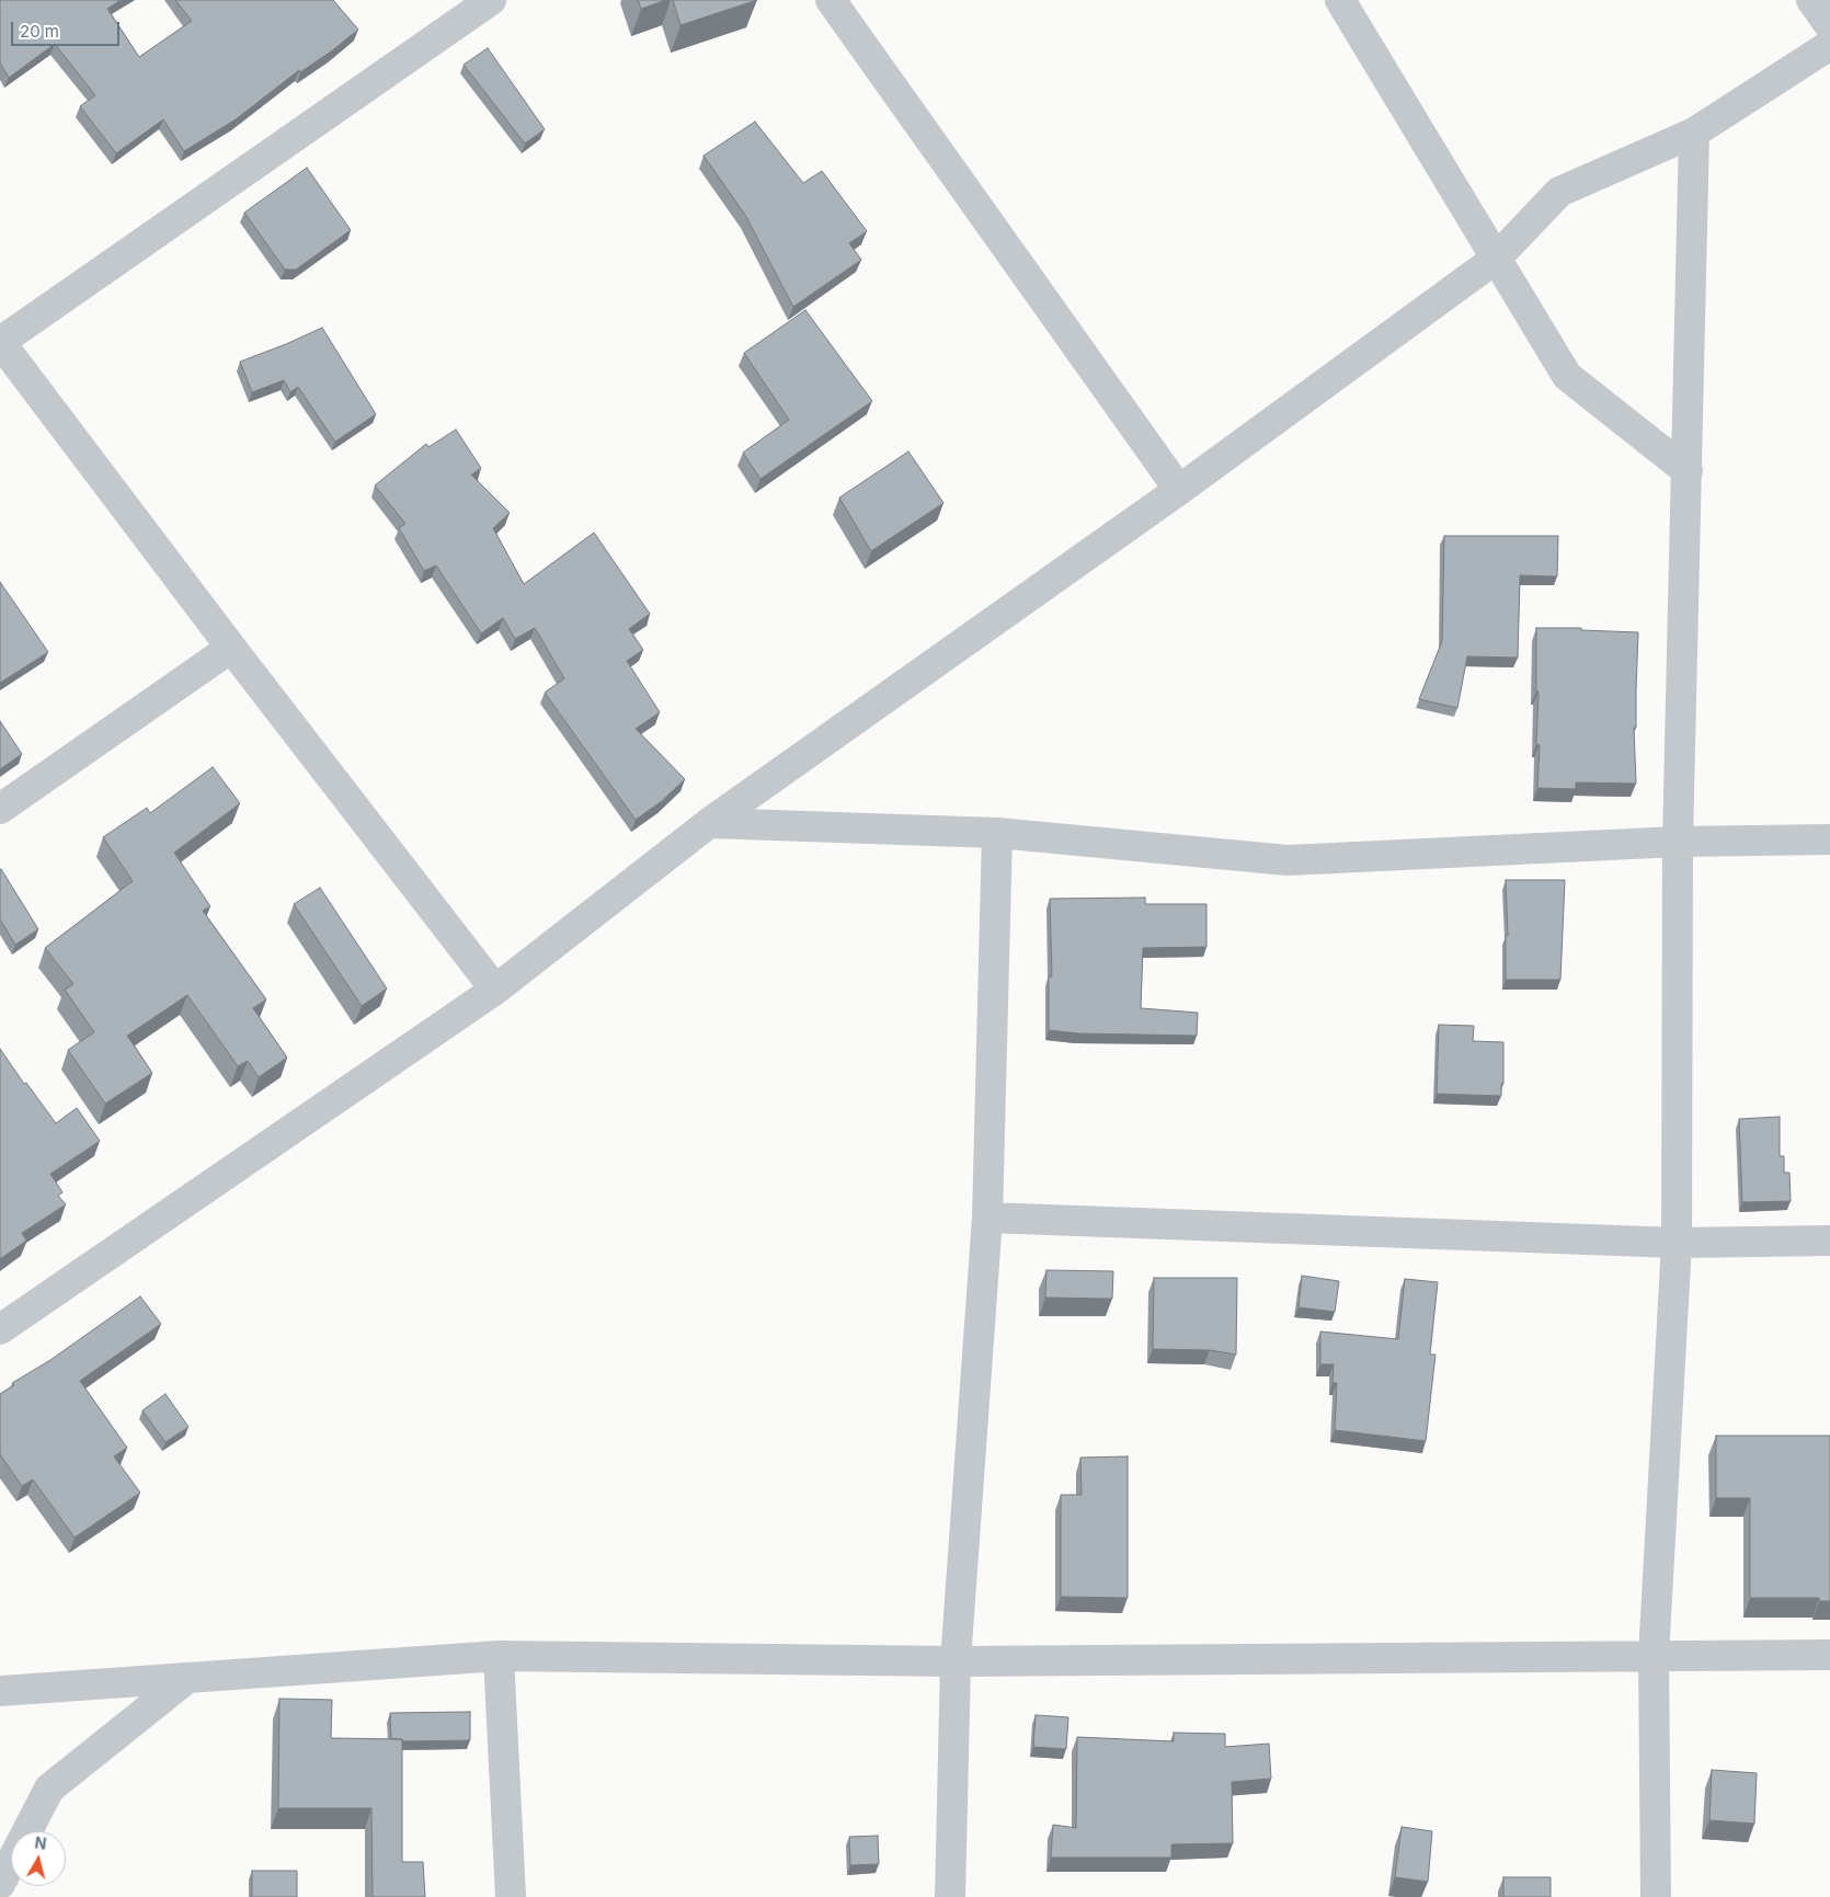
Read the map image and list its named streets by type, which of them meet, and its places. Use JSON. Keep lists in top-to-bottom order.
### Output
{
  "scale_bar": "20 m",
  "north": "top"
}
